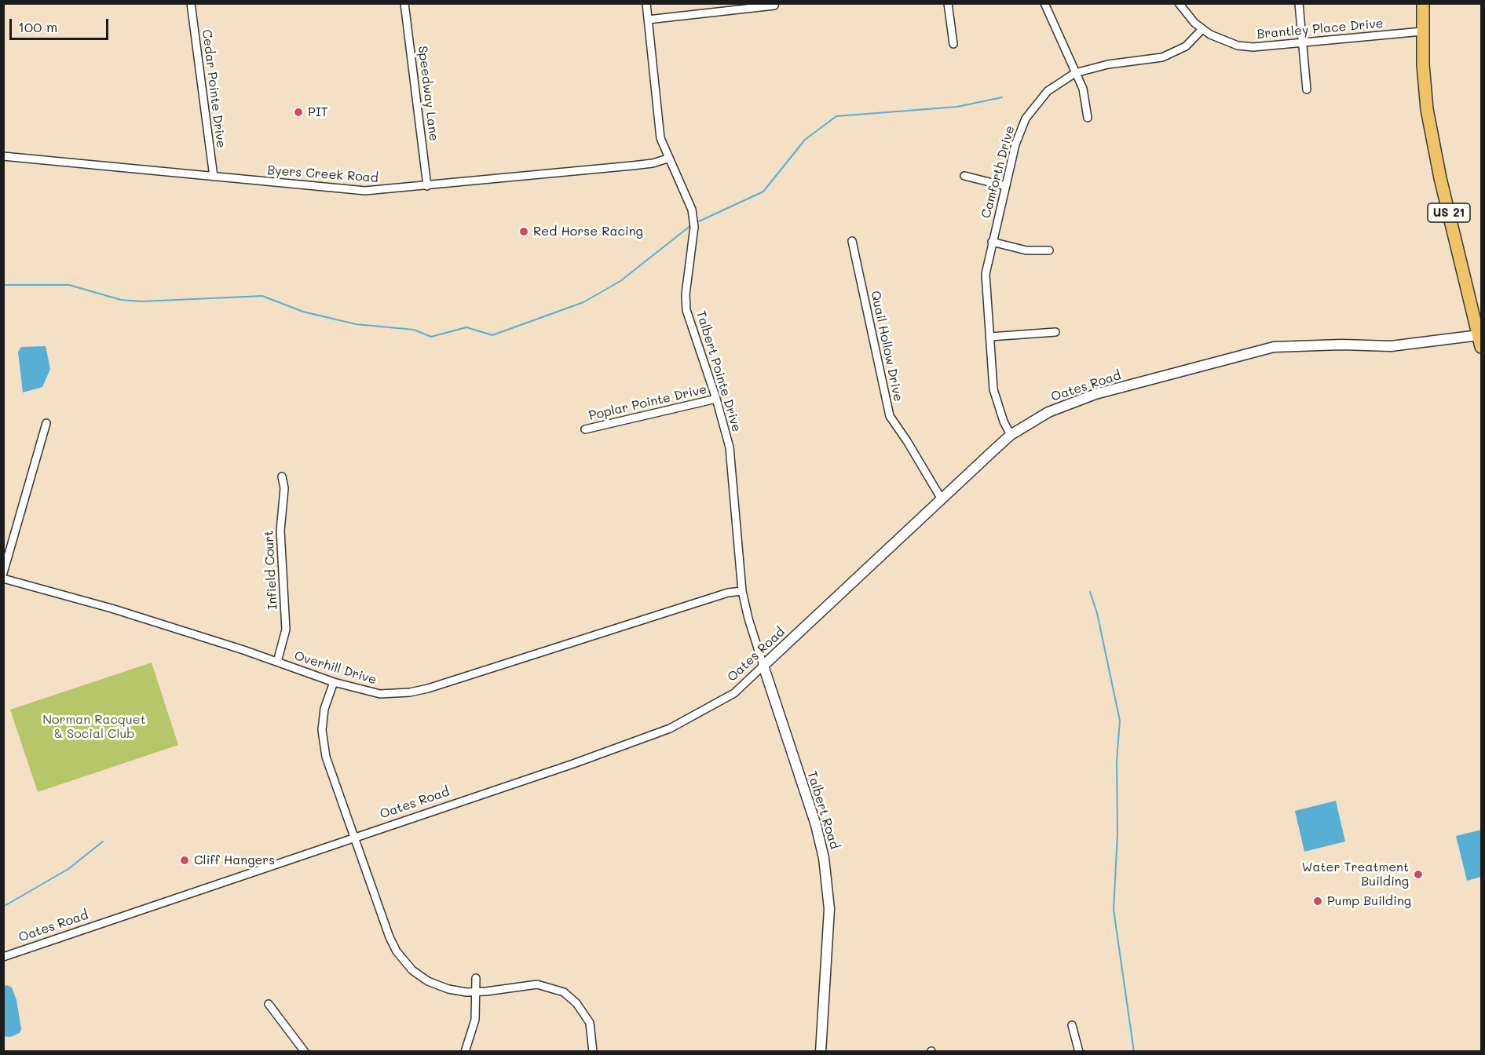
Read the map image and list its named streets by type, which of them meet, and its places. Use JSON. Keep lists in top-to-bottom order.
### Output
{
  "streets": {
    "main road": ["US 21"],
    "street": [
      "Brantley Place Drive",
      "Cedar Pointe Drive",
      "Speedway Lane",
      "Camforth Drive",
      "Byers Creek Road",
      "Quail Hollow Drive",
      "Talbert Pointe Drive",
      "Oates Road",
      "Poplar Pointe Drive",
      "Infield Court",
      "Overhill Drive",
      "Talbert Road"
    ]
  },
  "crossings": [
    ["Brantley Place Drive", "Camforth Drive"],
    ["Brantley Place Drive", "US 21"],
    ["Cedar Pointe Drive", "Byers Creek Road"],
    ["Speedway Lane", "Byers Creek Road"],
    ["Camforth Drive", "Oates Road"],
    ["Byers Creek Road", "Talbert Pointe Drive"],
    ["US 21", "Oates Road"],
    ["Quail Hollow Drive", "Oates Road"],
    ["Talbert Pointe Drive", "Oates Road"],
    ["Talbert Pointe Drive", "Poplar Pointe Drive"],
    ["Talbert Pointe Drive", "Overhill Drive"],
    ["Talbert Pointe Drive", "Talbert Road"],
    ["Oates Road", "Talbert Road"],
    ["Infield Court", "Overhill Drive"]
  ],
  "parks": ["Norman Racquet & Social Club"],
  "places": [
    "PIT",
    "Red Horse Racing",
    "Cliff Hangers",
    "Water Treatment Building",
    "Pump Building"
  ],
  "scale_bar": "100 m"
}
